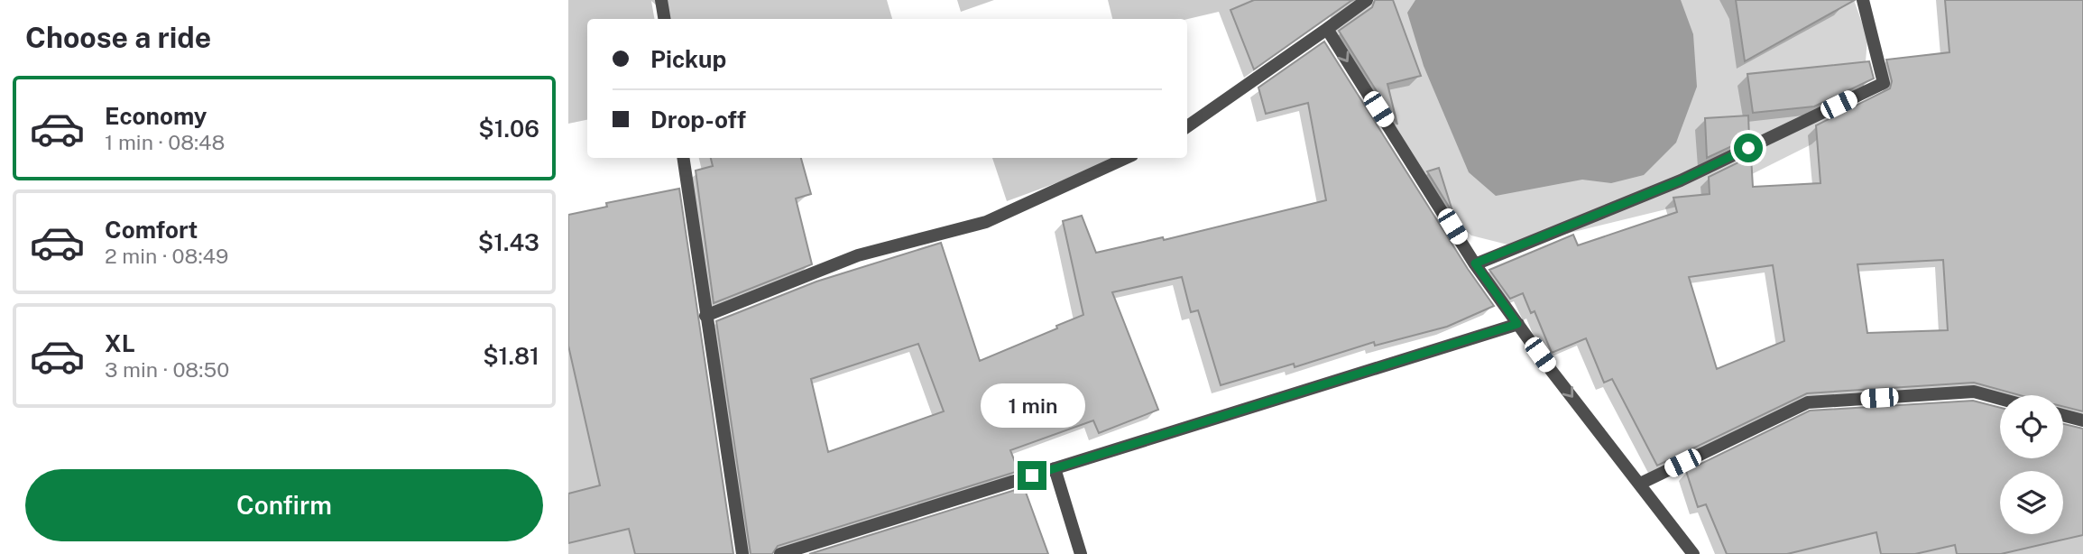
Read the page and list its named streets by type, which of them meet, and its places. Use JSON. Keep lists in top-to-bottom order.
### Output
{
  "page": {
    "heading": "Choose a ride",
    "banner": ["Pickup", "Drop-off"],
    "list": [
      {
        "name": "Economy",
        "note": "1 min · 08:48",
        "value": "$1.06"
      },
      {
        "name": "Comfort",
        "note": "2 min · 08:49",
        "value": "$1.43"
      },
      {
        "name": "XL",
        "note": "3 min · 08:50",
        "value": "$1.81"
      }
    ],
    "bubble": "1 min",
    "buttons": "Confirm"
  }
}
